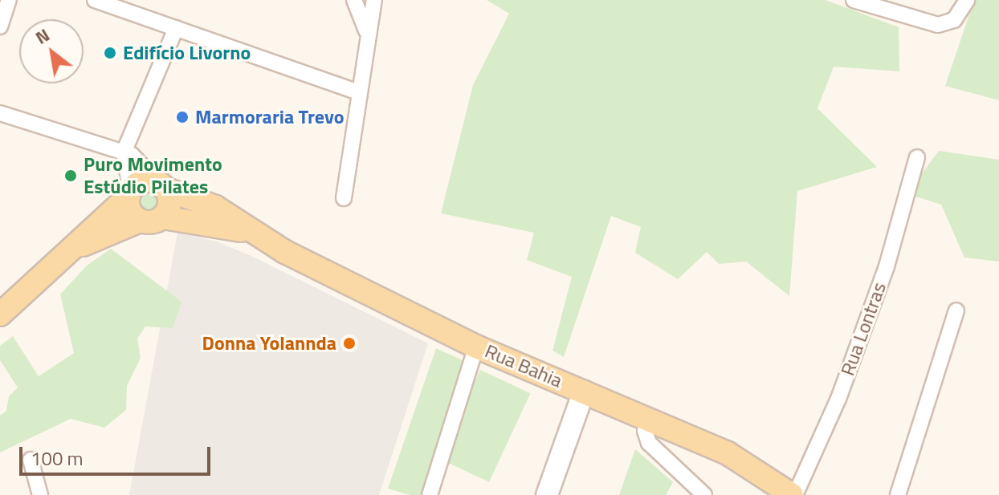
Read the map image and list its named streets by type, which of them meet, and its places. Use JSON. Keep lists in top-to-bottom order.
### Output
{
  "streets": {
    "main road": ["Rua Bahia"],
    "street": ["Rua Lontras"]
  },
  "crossings": [
    ["Rua Lontras", "Rua Bahia"]
  ],
  "places": [
    "Edifício Livorno",
    "Marmoraria Trevo",
    "Puro Movimento Estúdio Pilates",
    "Donna Yolannda"
  ],
  "scale_bar": "100 m",
  "north": "top left"
}
